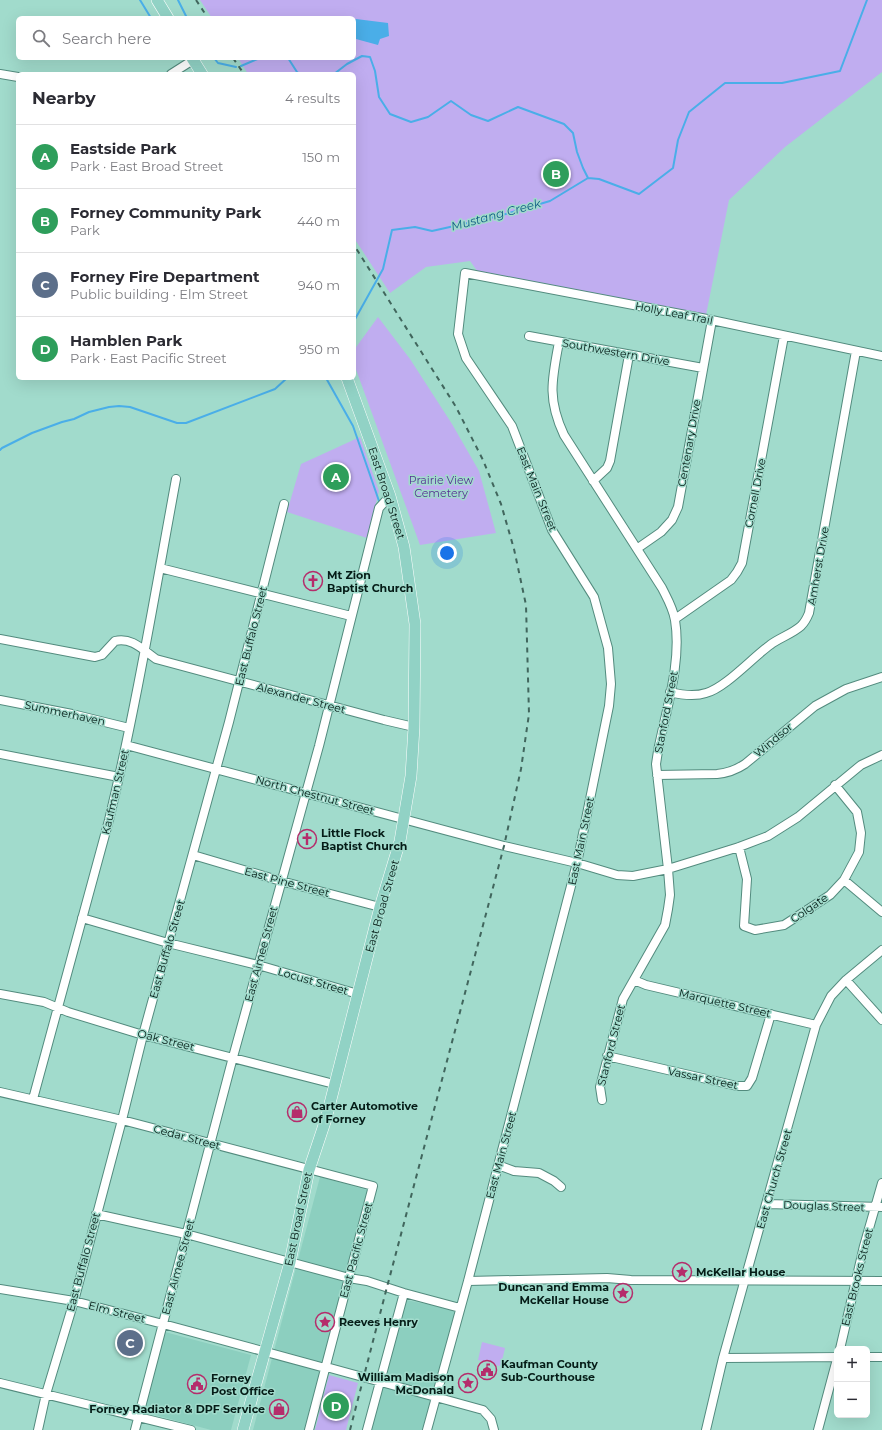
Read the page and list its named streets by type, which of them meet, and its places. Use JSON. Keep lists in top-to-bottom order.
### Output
{
  "streets": {
    "main road": ["East Broad Street"],
    "street": [
      "Holly Leaf Trail",
      "Southwestern Drive",
      "Centenary Drive",
      "East Main Street",
      "Cornell Drive",
      "Amherst Drive",
      "East Buffalo Street",
      "Alexander Street",
      "Stanford Street",
      "Summerhaven",
      "Windsor",
      "Kaufman Street",
      "North Chestnut Street",
      "East Pine Street",
      "Colgate",
      "East Aimee Street",
      "Locust Street",
      "Marquette Street",
      "Oak Street",
      "Vassar Street",
      "Cedar Street",
      "East Church Street",
      "Douglas Street",
      "East Pacific Street",
      "East Brooks Street",
      "Elm Street"
    ]
  },
  "crossings": [
    ["Holly Leaf Trail", "Centenary Drive"],
    ["Holly Leaf Trail", "East Main Street"],
    ["Holly Leaf Trail", "Cornell Drive"],
    ["Holly Leaf Trail", "Amherst Drive"],
    ["Southwestern Drive", "Centenary Drive"],
    ["Southwestern Drive", "Stanford Street"],
    ["Centenary Drive", "Stanford Street"],
    ["East Main Street", "North Chestnut Street"],
    ["East Main Street", "Elm Street"],
    ["East Broad Street", "Alexander Street"],
    ["East Broad Street", "North Chestnut Street"],
    ["East Broad Street", "East Pine Street"],
    ["East Broad Street", "East Aimee Street"],
    ["East Broad Street", "Locust Street"],
    ["East Broad Street", "Oak Street"],
    ["East Broad Street", "Cedar Street"],
    ["East Broad Street", "Elm Street"],
    ["Cornell Drive", "Stanford Street"],
    ["Amherst Drive", "Stanford Street"],
    ["East Buffalo Street", "Alexander Street"],
    ["East Buffalo Street", "North Chestnut Street"],
    ["East Buffalo Street", "East Pine Street"],
    ["East Buffalo Street", "Locust Street"],
    ["East Buffalo Street", "Oak Street"],
    ["East Buffalo Street", "Cedar Street"],
    ["East Buffalo Street", "Elm Street"],
    ["Alexander Street", "Kaufman Street"],
    ["Alexander Street", "East Aimee Street"],
    ["Stanford Street", "Windsor"],
    ["Stanford Street", "North Chestnut Street"],
    ["Stanford Street", "Marquette Street"],
    ["Stanford Street", "Vassar Street"],
    ["Summerhaven", "Kaufman Street"],
    ["Kaufman Street", "North Chestnut Street"],
    ["Kaufman Street", "Locust Street"],
    ["Kaufman Street", "Oak Street"],
    ["Kaufman Street", "Cedar Street"],
    ["North Chestnut Street", "Colgate"],
    ["North Chestnut Street", "East Aimee Street"],
    ["East Pine Street", "East Aimee Street"],
    ["East Aimee Street", "Locust Street"],
    ["East Aimee Street", "Oak Street"],
    ["East Aimee Street", "Cedar Street"],
    ["East Aimee Street", "Elm Street"],
    ["Marquette Street", "Vassar Street"],
    ["Marquette Street", "East Church Street"],
    ["Cedar Street", "East Pacific Street"],
    ["East Church Street", "Douglas Street"],
    ["Douglas Street", "East Brooks Street"],
    ["East Pacific Street", "Elm Street"]
  ],
  "water": ["Mustang Creek"],
  "parks": ["Prairie View Cemetery"],
  "places": {
    "church": ["Mt Zion Baptist Church", "Little Flock Baptist Church"],
    "shop": ["Carter Automotive of Forney", "Forney Radiator & DPF Service"],
    "place": [
      "McKellar House",
      "Duncan and Emma McKellar House",
      "Reeves Henry",
      "William Madison McDonald"
    ],
    "public building": ["Kaufman County Sub-Courthouse", "Forney Post Office"]
  },
  "page": {
    "search": "Search here",
    "heading": ["Nearby", "4 results"],
    "list": [
      {
        "mark": "A",
        "name": "Eastside Park",
        "note": "Park · East Broad Street",
        "value": "150 m"
      },
      {
        "mark": "B",
        "name": "Forney Community Park",
        "note": "Park",
        "value": "440 m"
      },
      {
        "mark": "C",
        "name": "Forney Fire Department",
        "note": "Public building · Elm Street",
        "value": "940 m"
      },
      {
        "mark": "D",
        "name": "Hamblen Park",
        "note": "Park · East Pacific Street",
        "value": "950 m"
      }
    ],
    "pins": [
      "B",
      "A",
      "C",
      "D"
    ],
    "map_buttons": ["+", "−"]
  }
}
